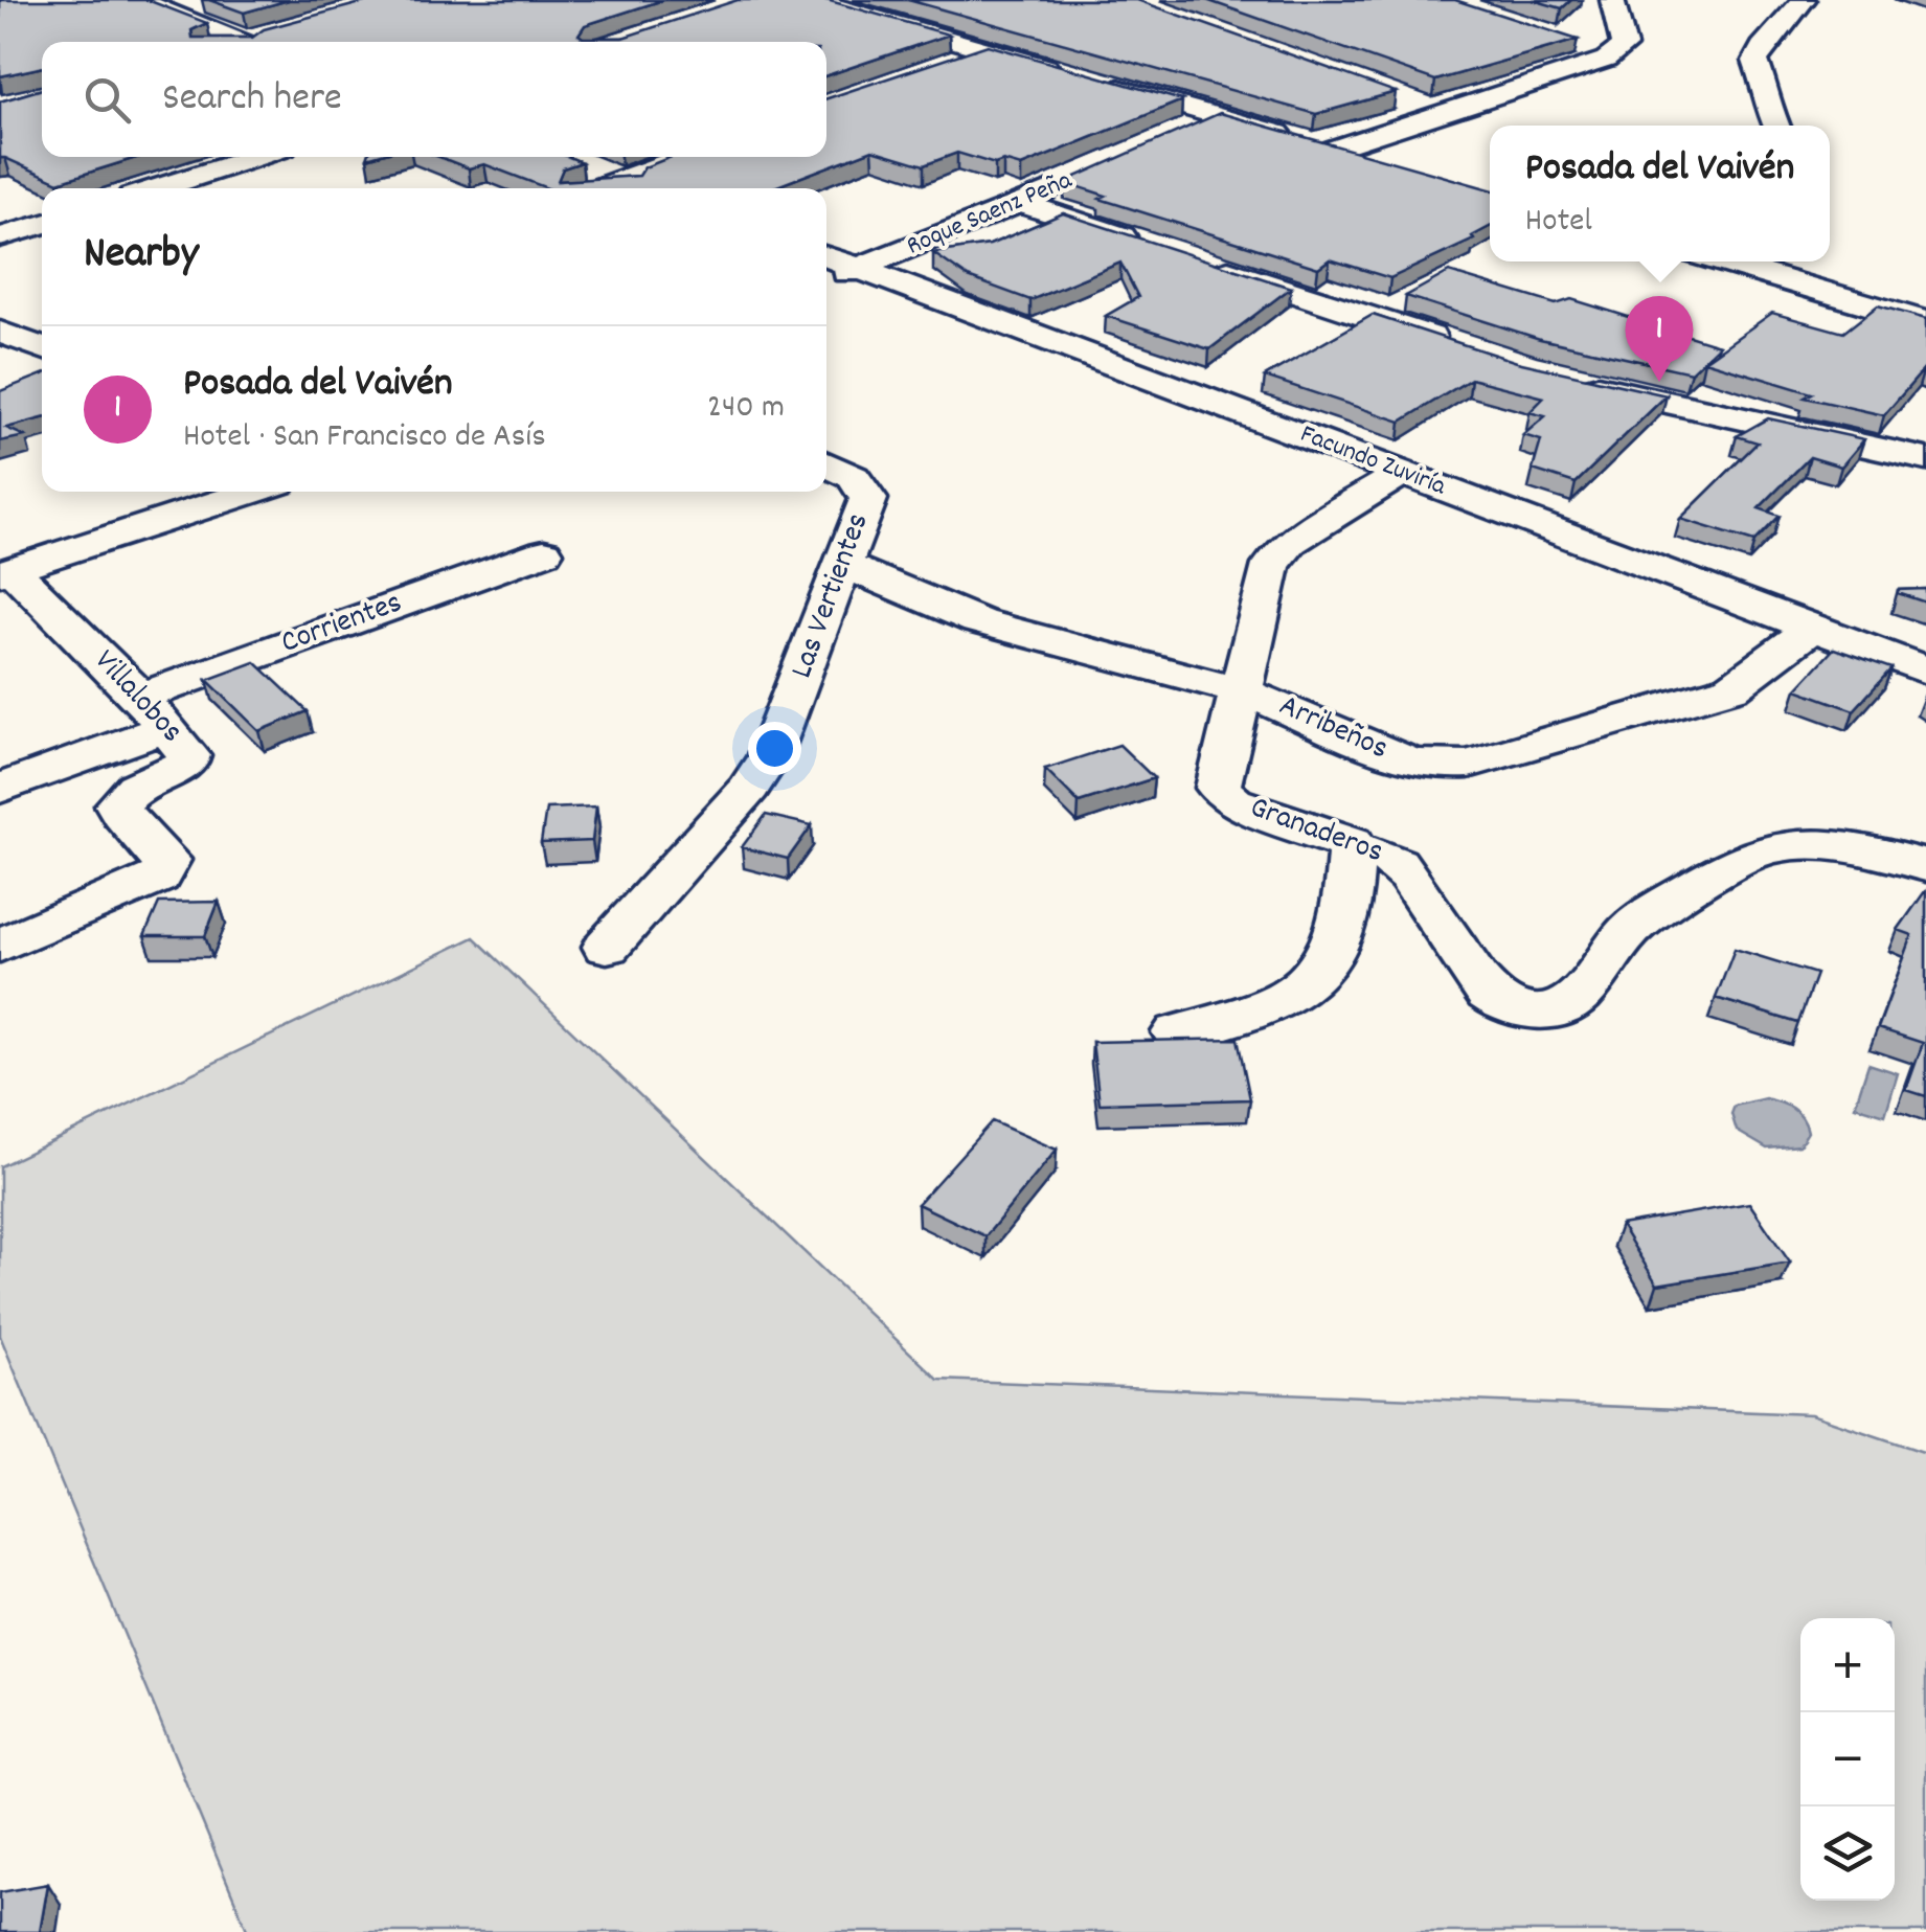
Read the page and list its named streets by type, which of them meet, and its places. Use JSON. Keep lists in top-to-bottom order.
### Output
{
  "streets": {
    "street": [
      "Roque Saenz Peña",
      "Facundo Zuviría",
      "Las Vertientes",
      "Corrientes",
      "Villalobos",
      "Arribeños",
      "Granaderos"
    ]
  },
  "crossings": [
    ["Roque Saenz Peña", "Facundo Zuviría"],
    ["Facundo Zuviría", "Arribeños"],
    ["Facundo Zuviría", "Granaderos"],
    ["Las Vertientes", "Arribeños"],
    ["Corrientes", "Villalobos"],
    ["Arribeños", "Granaderos"]
  ],
  "page": {
    "search": "Search here",
    "popup": ["Posada del Vaivén", "Hotel"],
    "heading": "Nearby",
    "pins": "1",
    "list": [
      {
        "mark": "1",
        "name": "Posada del Vaivén",
        "note": "Hotel · San Francisco de Asís",
        "value": "240 m"
      }
    ],
    "map_buttons": ["+", "−"]
  }
}
